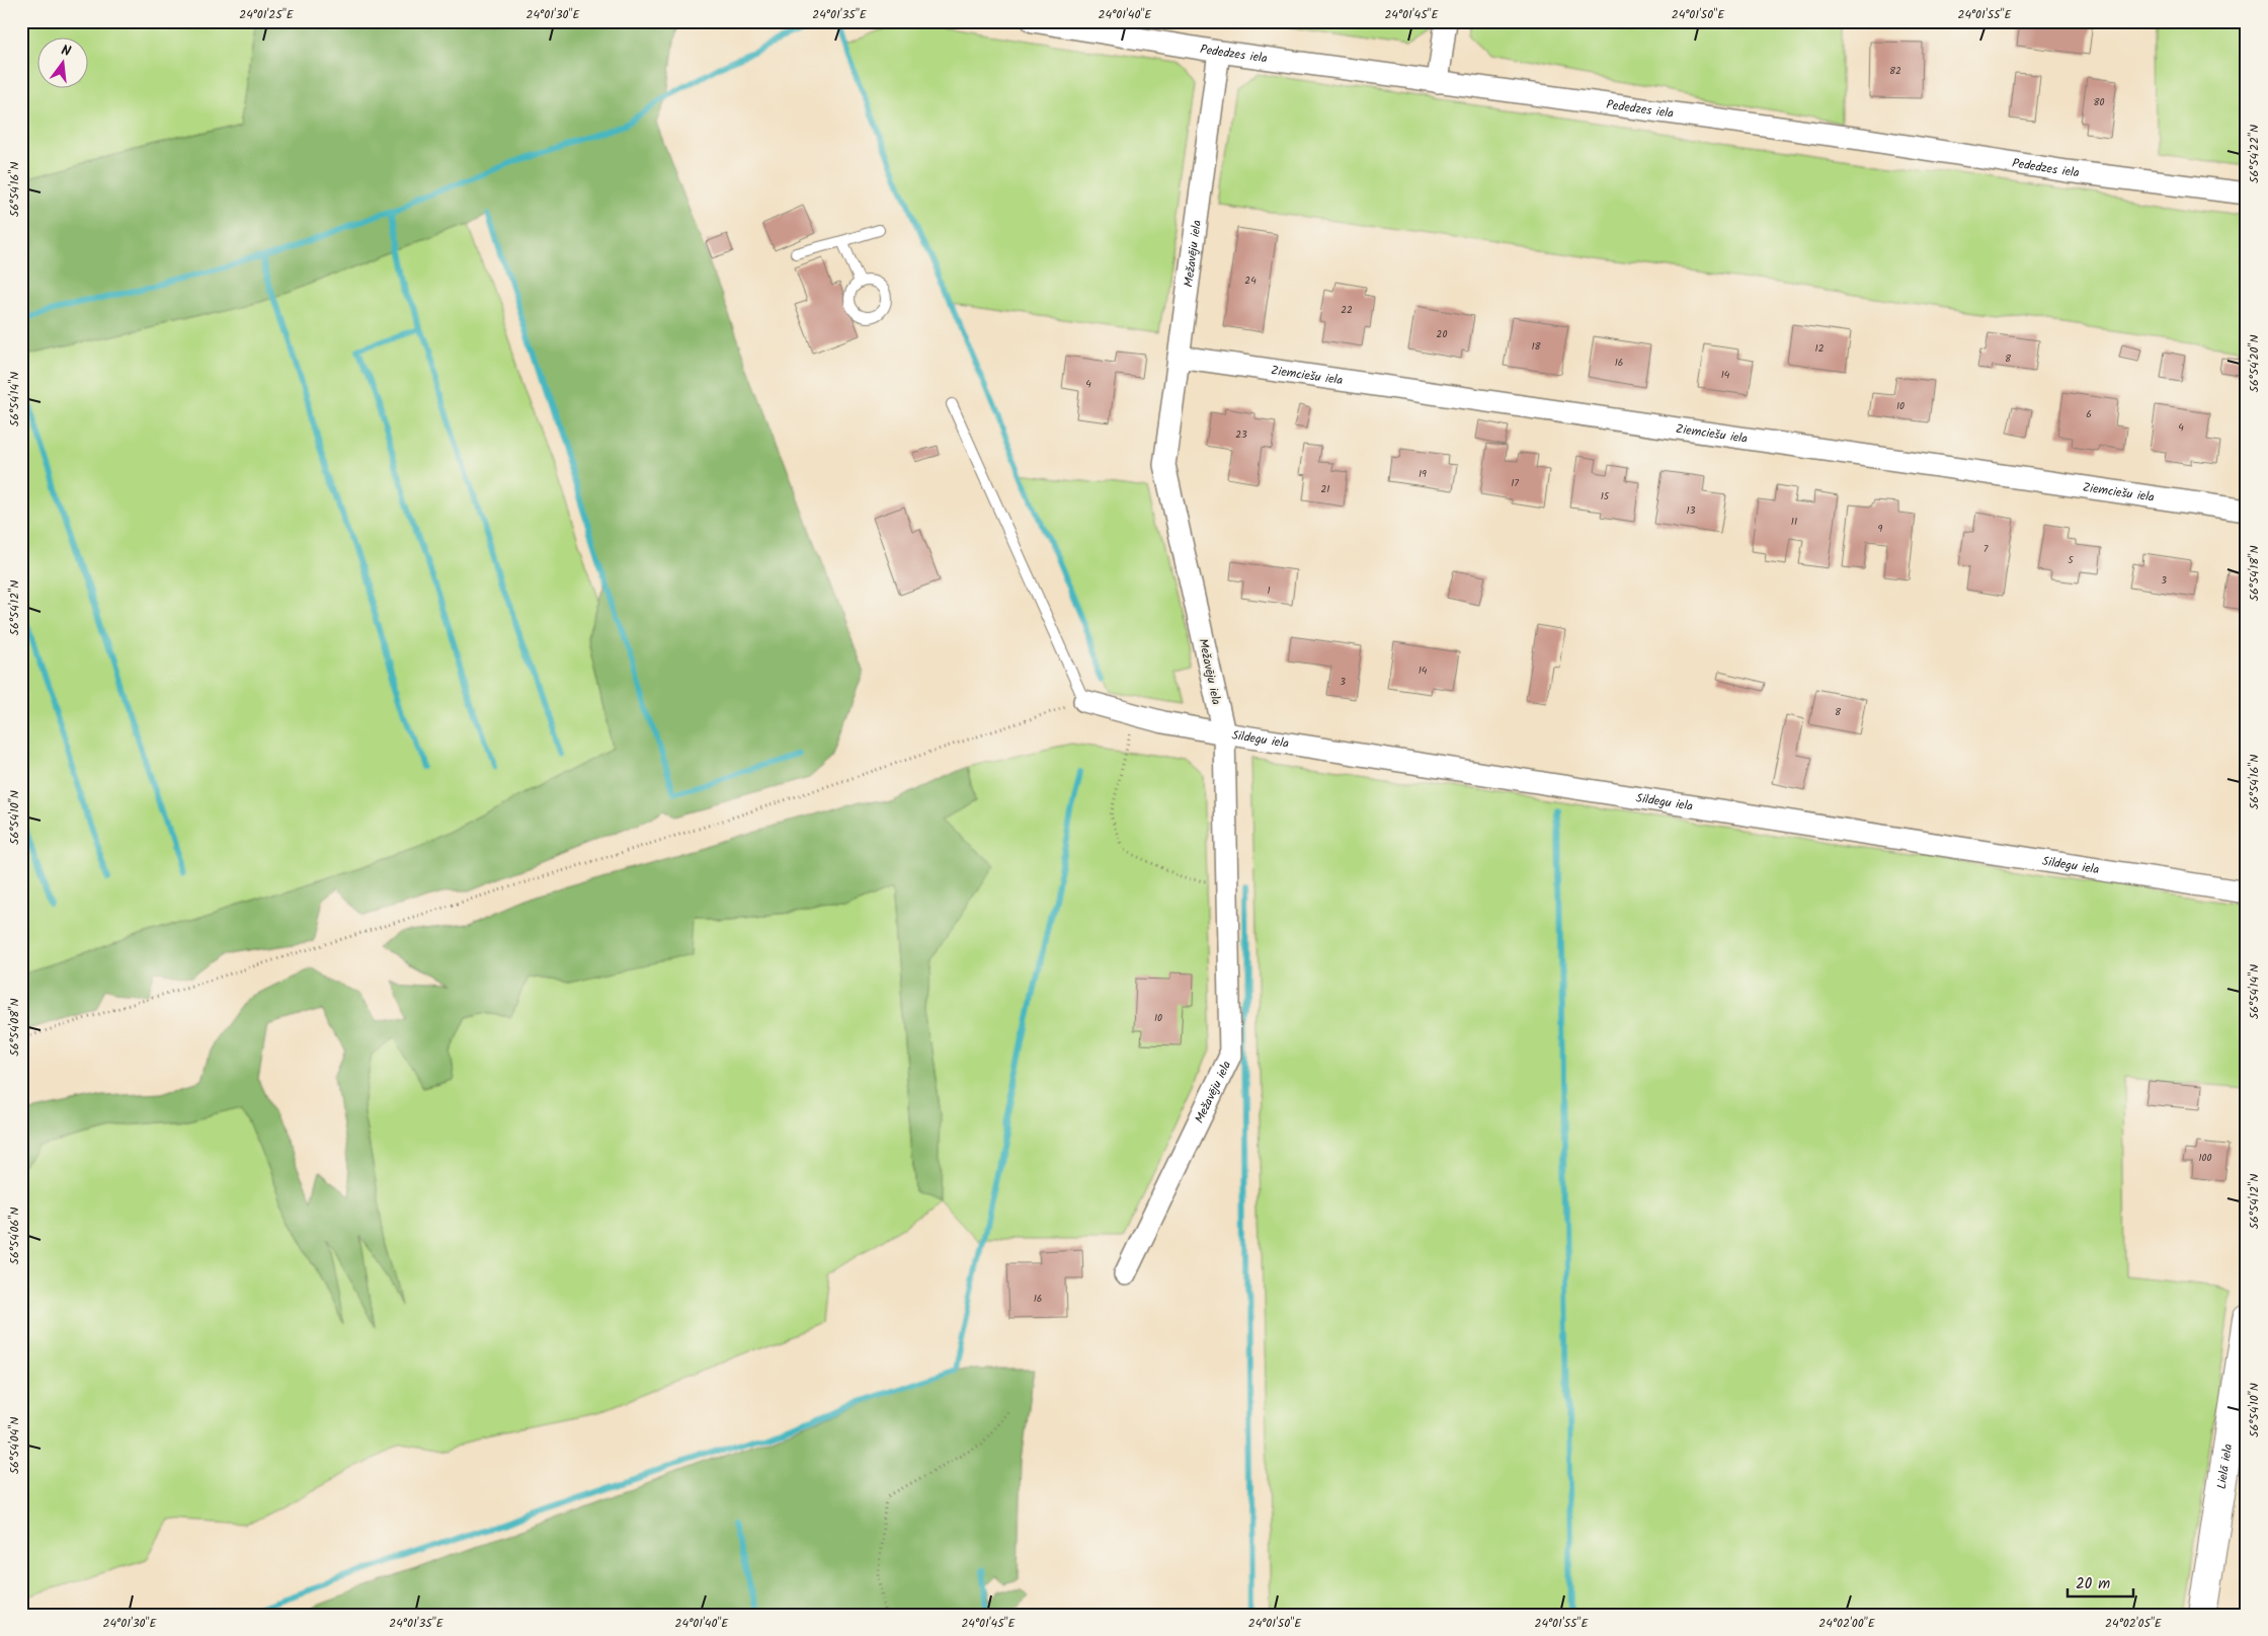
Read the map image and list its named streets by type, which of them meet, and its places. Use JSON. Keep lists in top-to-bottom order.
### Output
{
  "streets": {
    "street": [
      "Pededzes iela",
      "Mežavēju iela",
      "Ziemciešu iela",
      "Sildegu iela",
      "Lielā iela"
    ]
  },
  "crossings": [
    ["Pededzes iela", "Mežavēju iela"],
    ["Mežavēju iela", "Ziemciešu iela"],
    ["Mežavēju iela", "Sildegu iela"]
  ],
  "house_numbers": [
    "82",
    "80",
    "24",
    "22",
    "20",
    "18",
    "12",
    "8",
    "16",
    "14",
    "4",
    "10",
    "6",
    "4",
    "23",
    "19",
    "17",
    "21",
    "15",
    "13",
    "11",
    "9",
    "7",
    "5",
    "3",
    "1",
    "14",
    "3",
    "8",
    "10",
    "100",
    "16"
  ],
  "scale_bar": "20 m",
  "north": "top",
  "coordinates": [
    "24°01'25\"E",
    "24°01'30\"E",
    "24°01'35\"E",
    "24°01'40\"E",
    "24°01'45\"E",
    "24°01'50\"E",
    "24°01'55\"E",
    "56°54'22\"N",
    "56°54'16\"N",
    "56°54'20\"N",
    "56°54'14\"N",
    "56°54'18\"N",
    "56°54'12\"N",
    "56°54'10\"N",
    "56°54'08\"N",
    "56°54'06\"N",
    "56°54'04\"N",
    "24°02'00\"E",
    "24°02'05\"E"
  ]
}
